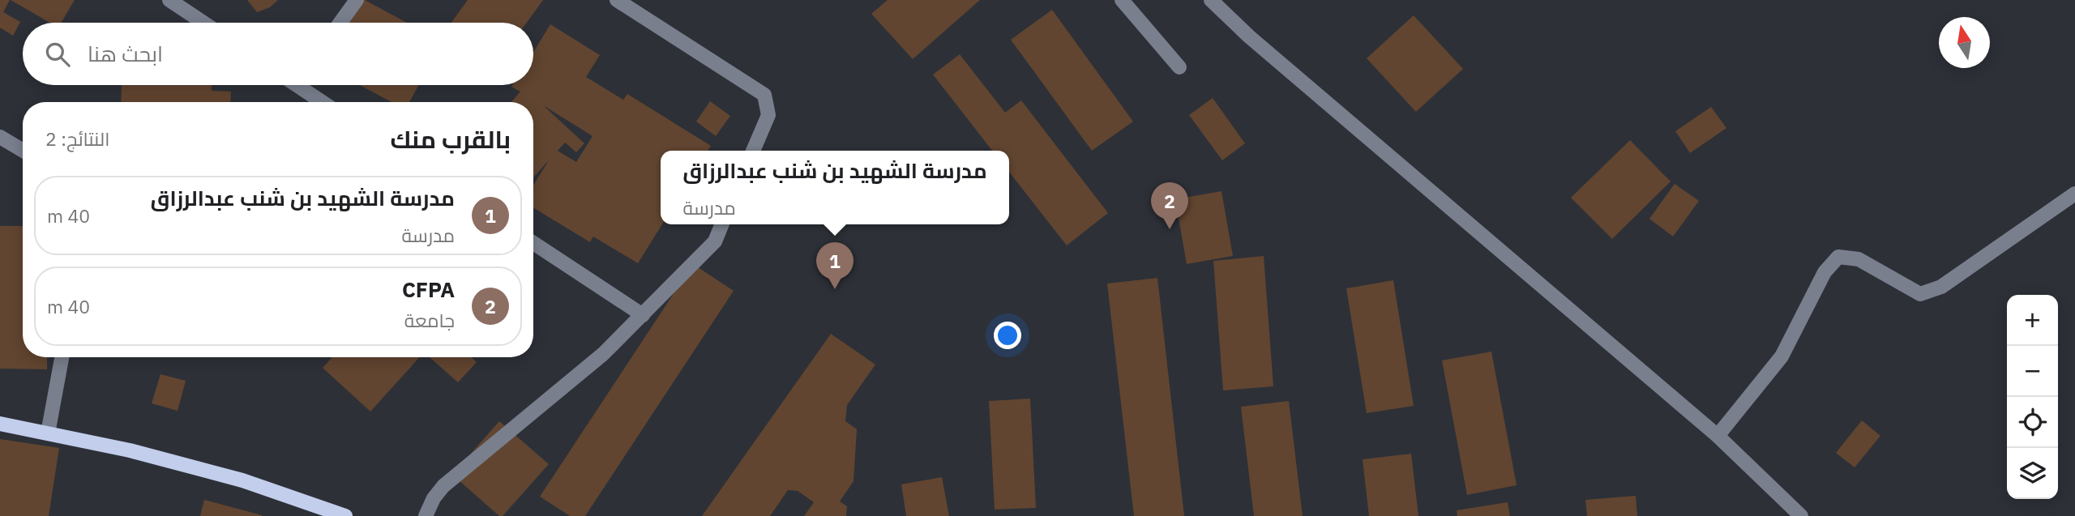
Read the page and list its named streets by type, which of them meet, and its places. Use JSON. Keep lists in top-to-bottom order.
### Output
{
  "north": "top",
  "page": {
    "search": "ابحث هنا",
    "heading": ["بالقرب منك", "النتائج: 2"],
    "popup": ["مدرسة الشهيد بن شنب عبدالرزاق", "مدرسة"],
    "list": [
      {
        "mark": "1",
        "name": "مدرسة الشهيد بن شنب عبدالرزاق",
        "note": "مدرسة",
        "value": "40 m"
      },
      {
        "mark": "2",
        "name": "CFPA",
        "note": "جامعة",
        "value": "40 m"
      }
    ],
    "pins": ["2", "1"],
    "map_buttons": ["+", "−"]
  }
}
